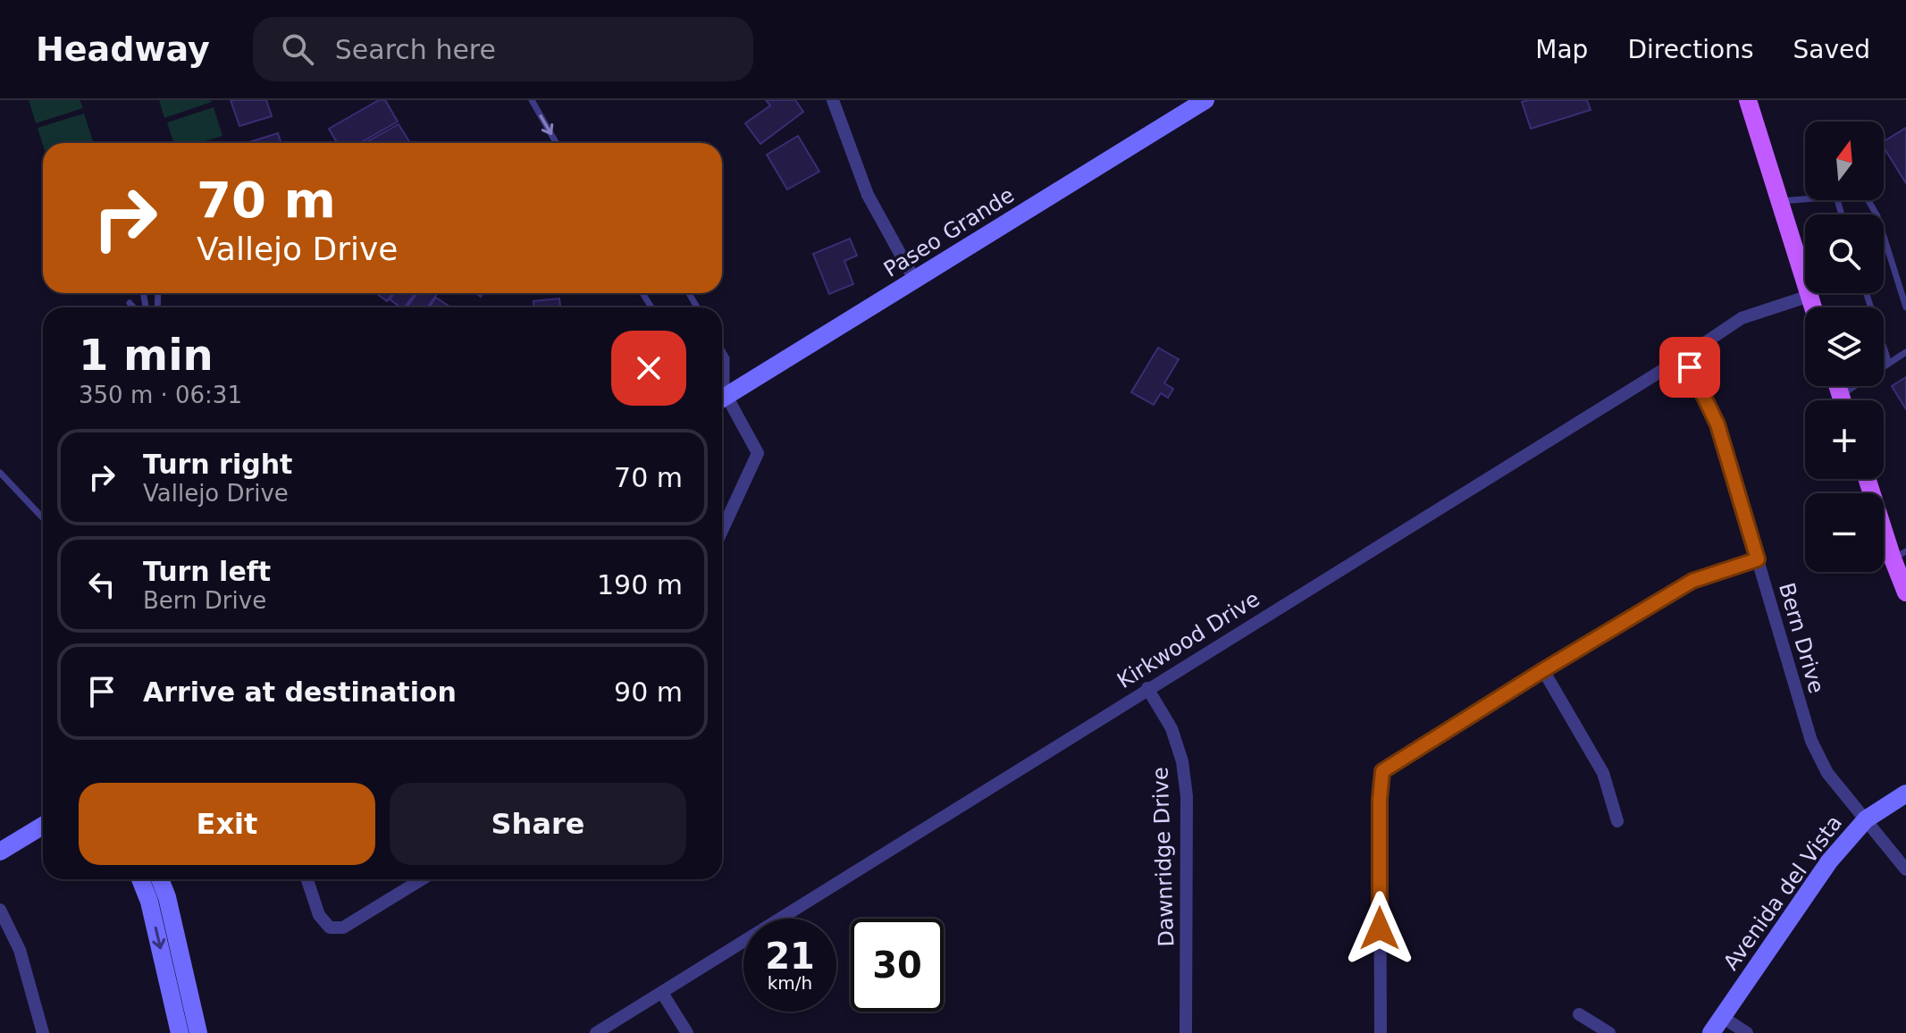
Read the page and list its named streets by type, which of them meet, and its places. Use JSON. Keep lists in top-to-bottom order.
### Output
{
  "streets": {
    "main road": ["Paseo Grande", "Avenida del Vista"],
    "street": ["Bern Drive", "Kirkwood Drive", "Dawnridge Drive"]
  },
  "crossings": [
    ["Bern Drive", "Kirkwood Drive"],
    ["Bern Drive", "Avenida del Vista"],
    ["Kirkwood Drive", "Dawnridge Drive"]
  ],
  "north": "top",
  "page": {
    "header": "Headway",
    "search": "Search here",
    "nav": ["Map", "Directions", "Saved"],
    "map_buttons": ["+", "−"],
    "turn": ["70 m", "Vallejo Drive"],
    "heading": ["1 min", "350 m · 06:31"],
    "list": [
      {
        "name": "Turn right",
        "note": "Vallejo Drive",
        "value": "70 m"
      },
      {
        "name": "Turn left",
        "note": "Bern Drive",
        "value": "190 m"
      },
      {
        "name": "Arrive at destination",
        "value": "90 m"
      }
    ],
    "buttons": ["Exit", "Share"],
    "speed": "21 km/h",
    "limit": "30"
  }
}
